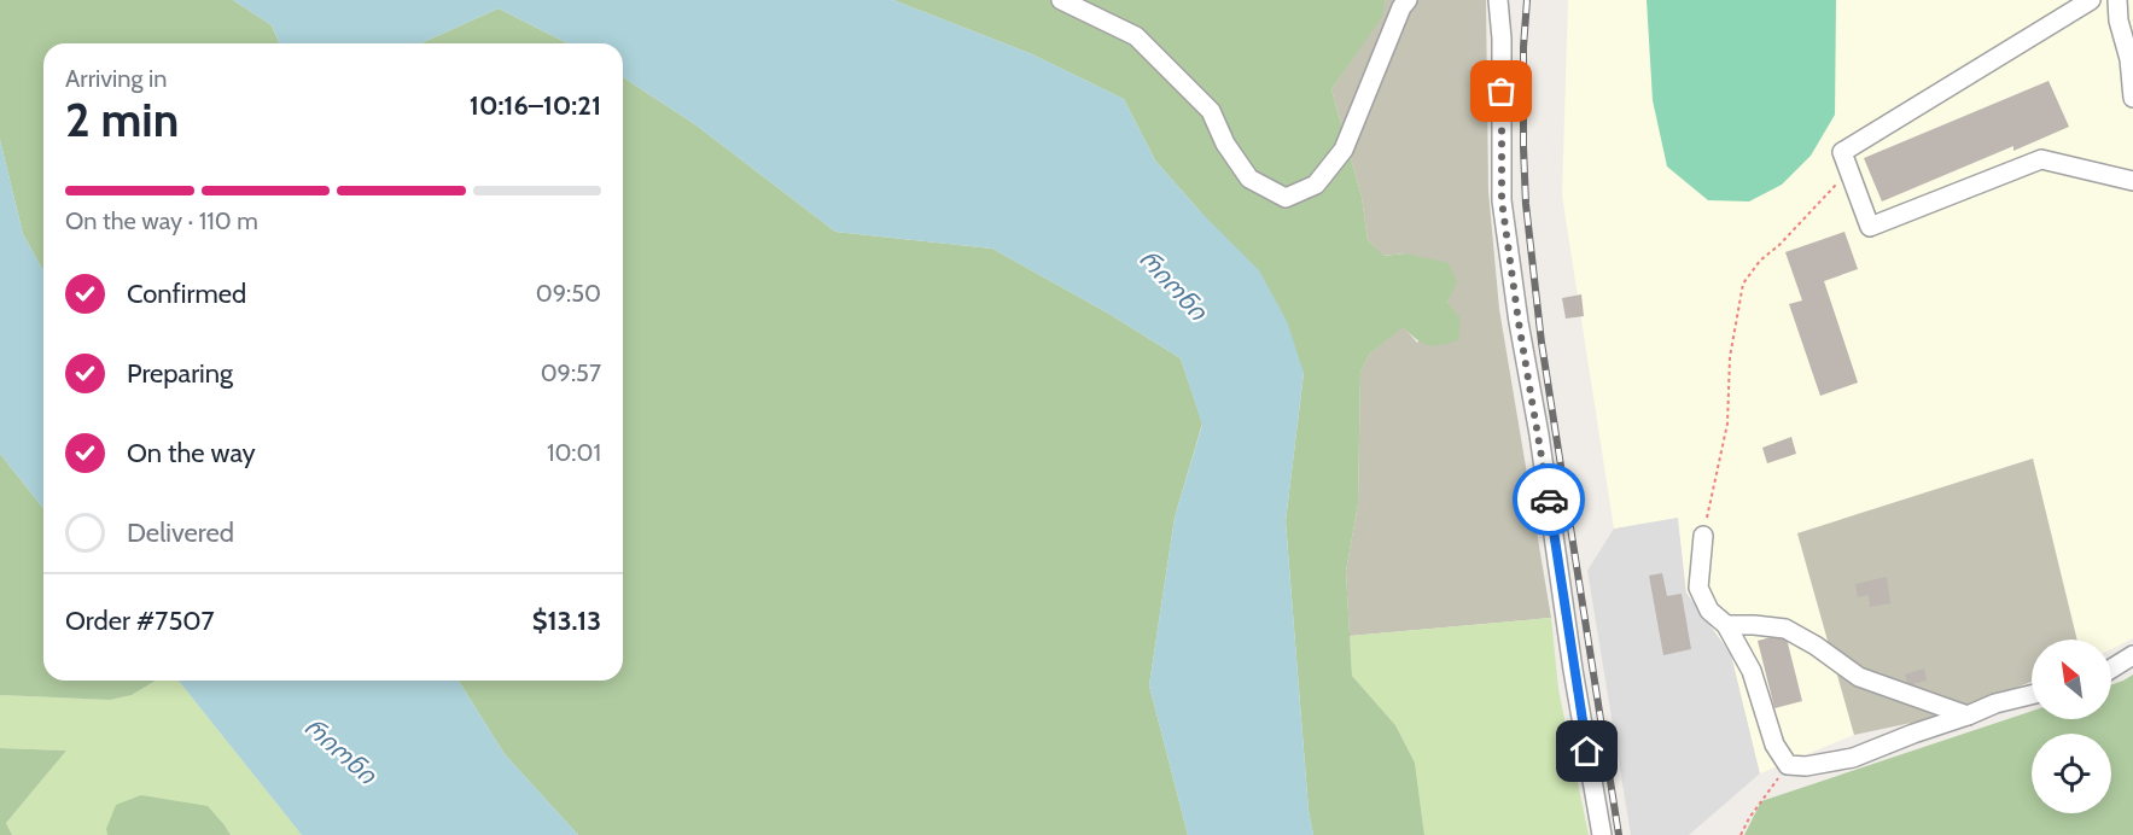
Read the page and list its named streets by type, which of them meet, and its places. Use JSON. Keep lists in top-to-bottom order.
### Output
{
  "water": ["რიონი"],
  "north": "top left",
  "page": {
    "heading": ["2 min", "Arriving in", "10:16–10:21"],
    "panel": ["Order #7507", "$13.13"],
    "bar": "On the way · 110 m",
    "list": [
      ["Confirmed", "09:50"],
      ["Preparing", "09:57"],
      ["On the way", "10:01"],
      "Delivered"
    ]
  }
}
